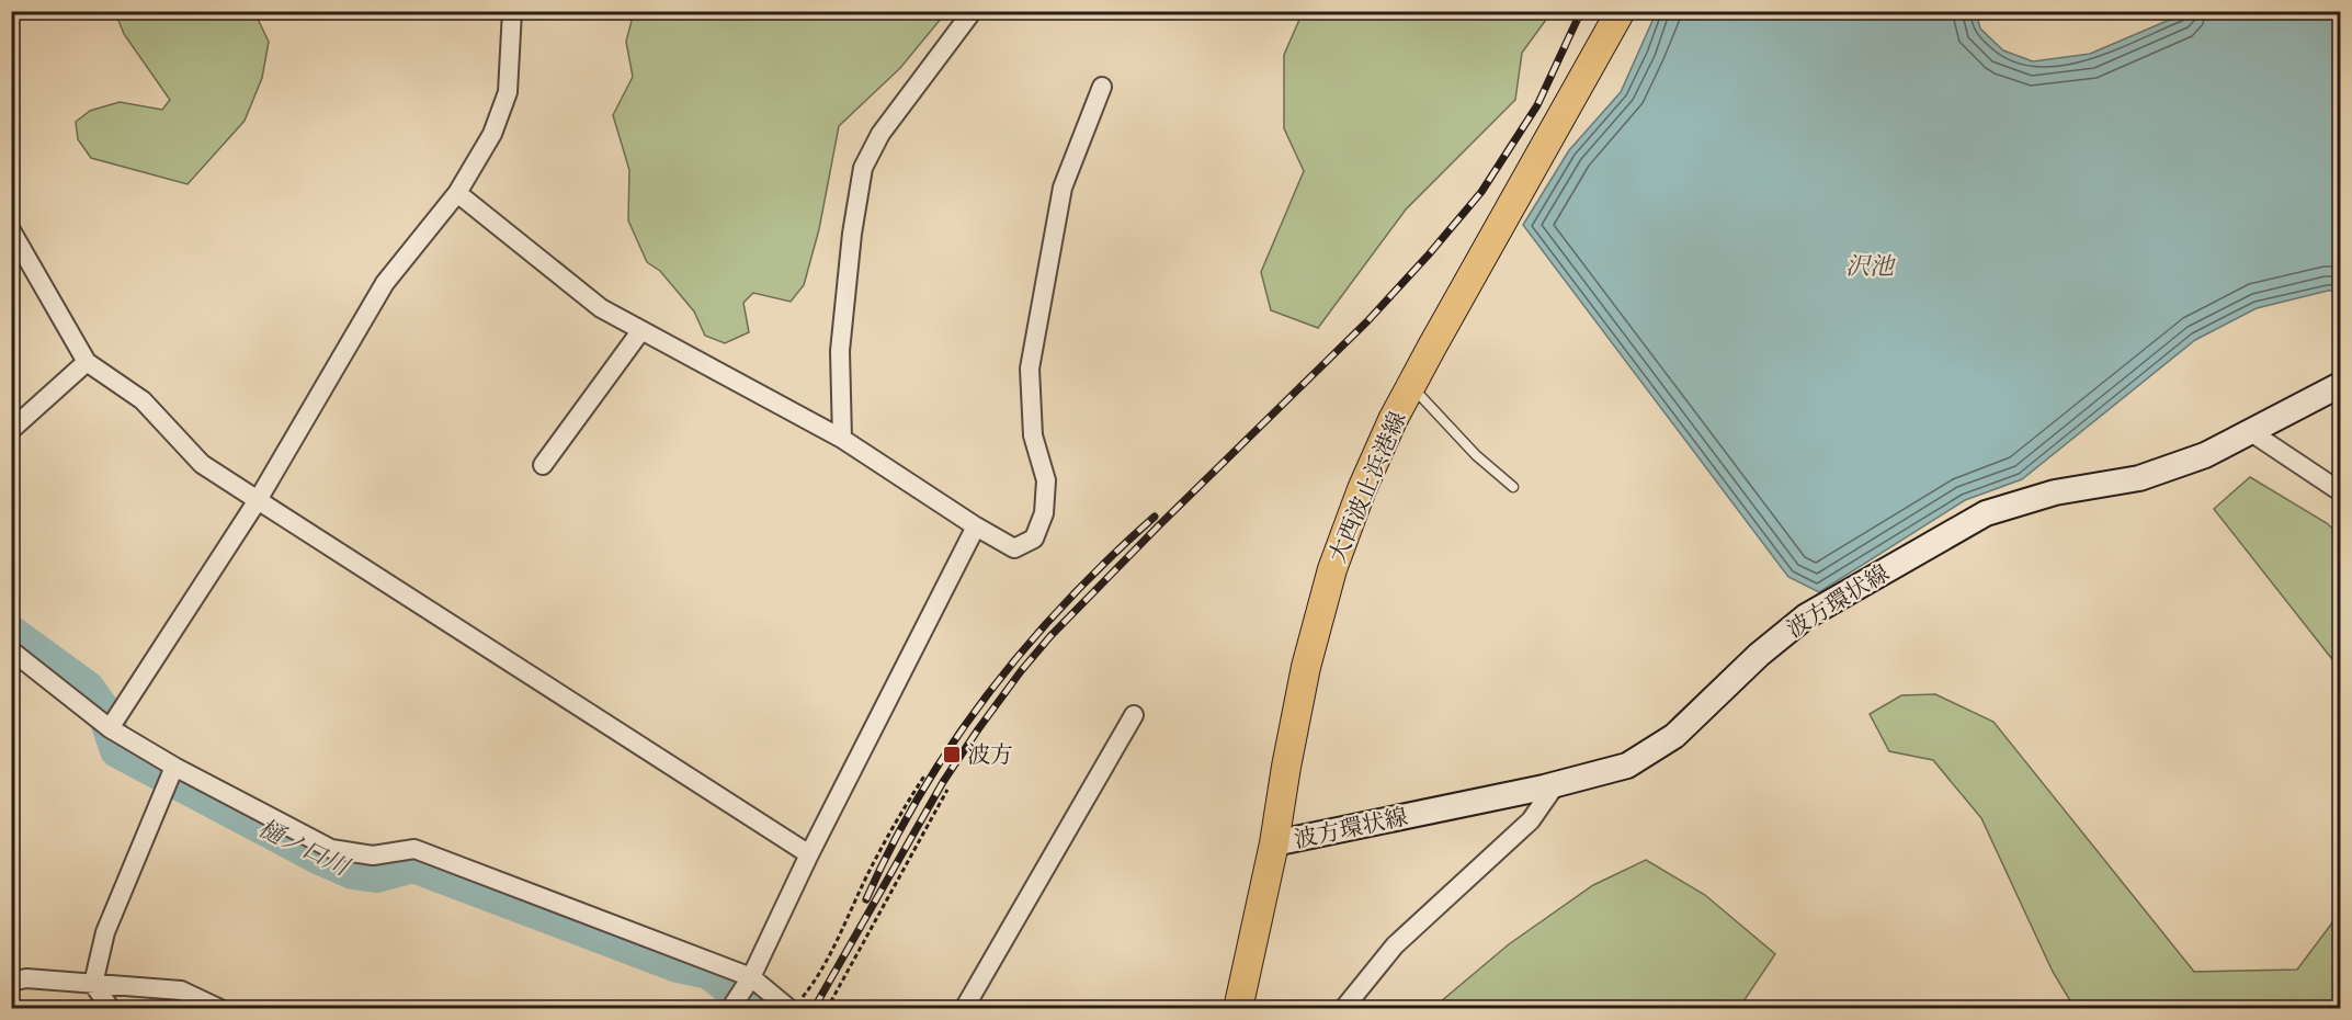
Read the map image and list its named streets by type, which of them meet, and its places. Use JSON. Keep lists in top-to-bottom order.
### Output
{
  "streets": {
    "main road": ["大西波止浜港線", "波方環状線"]
  },
  "crossings": [
    ["大西波止浜港線", "波方環状線"]
  ],
  "water": ["沢池", "樋ノ口川"],
  "places": {
    "transit": ["波方"]
  }
}
